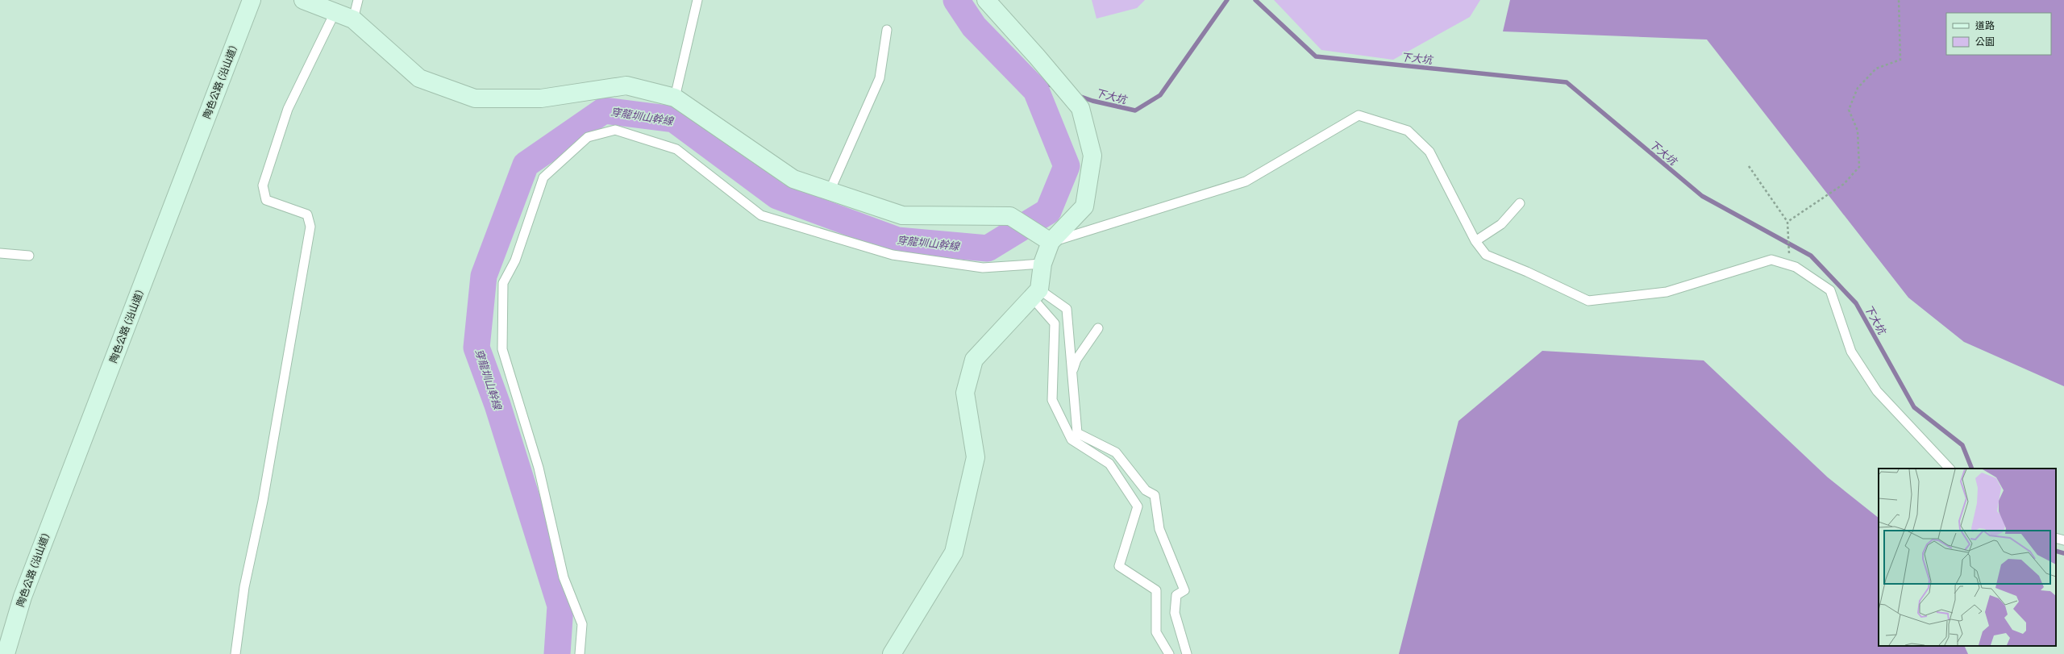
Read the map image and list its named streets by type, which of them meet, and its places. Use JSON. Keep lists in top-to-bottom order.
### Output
{
  "streets": {
    "street": ["陶色公路 (沿山道)"]
  },
  "water": ["下大坑", "穿龍圳山幹線"],
  "legend": ["道路", "公園"]
}
